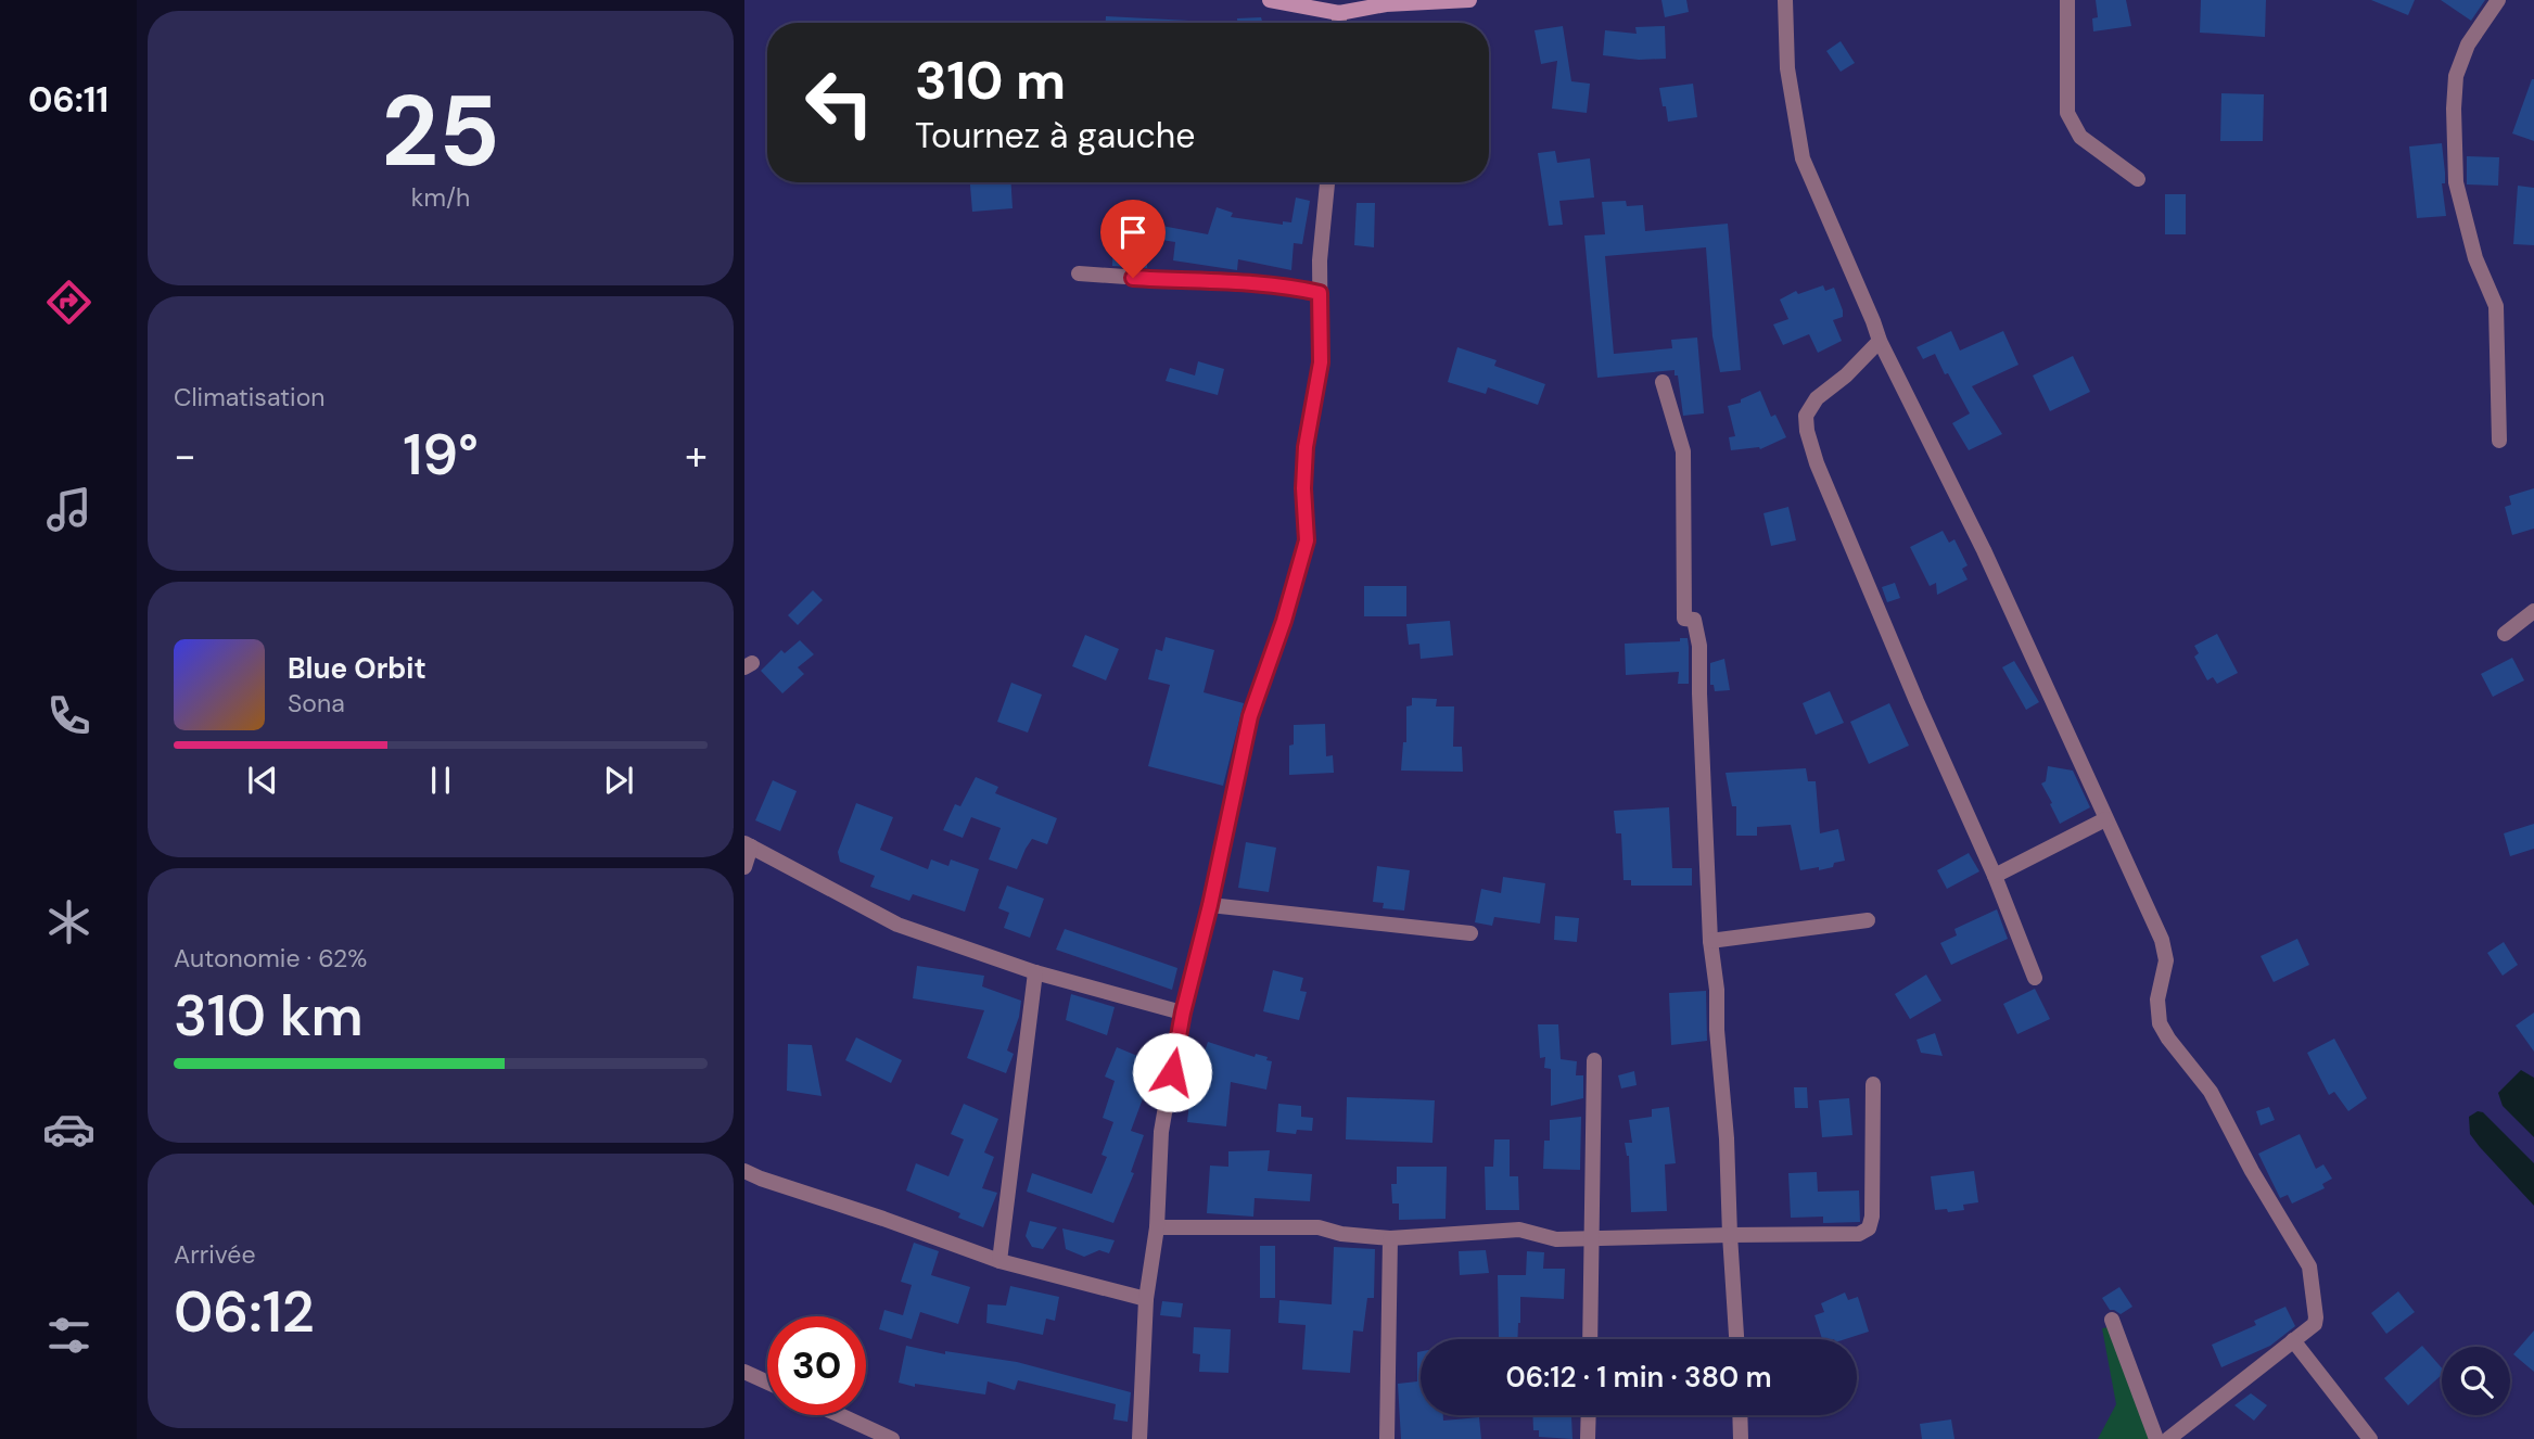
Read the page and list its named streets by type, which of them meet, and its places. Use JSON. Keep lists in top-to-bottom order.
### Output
{
  "page": {
    "tabs": "06:11",
    "tile": [
      ["25", "km/h"],
      "Climatisation",
      ["Autonomie · 62%", "310 km"],
      ["Arrivée", "06:12"]
    ],
    "turn": ["310 m", "Tournez à gauche"],
    "heat": ["−", "19°", "+"],
    "song": ["Blue Orbit", "Sona"],
    "limit": "30",
    "trip": "06:12 · 1 min · 380 m"
  }
}
